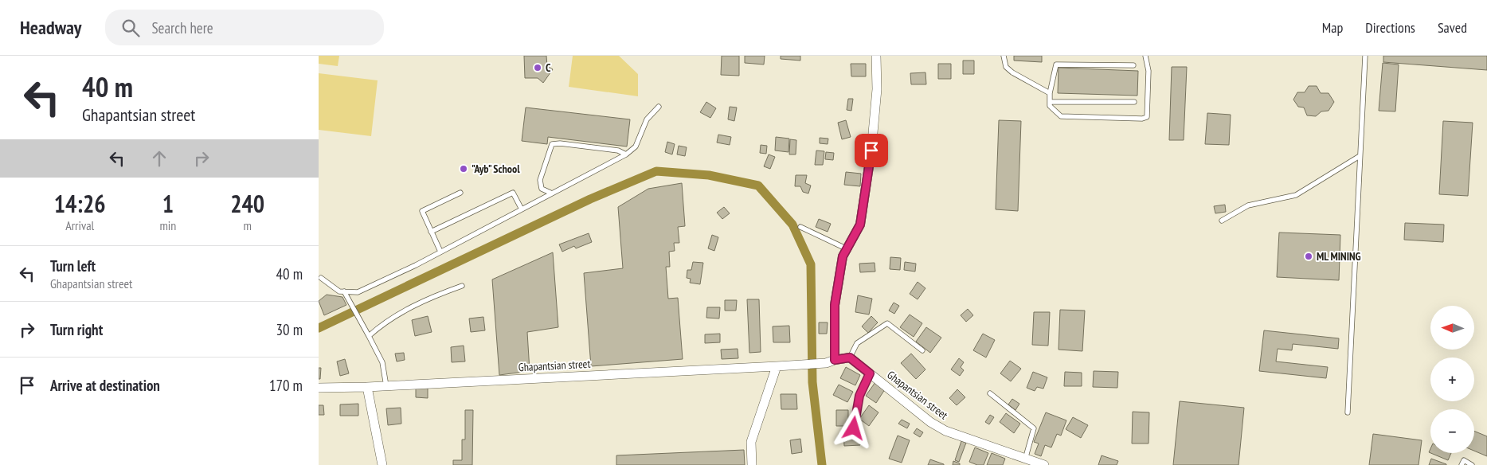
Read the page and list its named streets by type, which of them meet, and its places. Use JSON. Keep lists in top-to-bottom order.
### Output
{
  "streets": {
    "street": ["Ghapantsian street"]
  },
  "places": ["C", "\"Ayb\" School", "ML MINING"],
  "north": "left",
  "page": {
    "header": "Headway",
    "search": "Search here",
    "nav": ["Map", "Directions", "Saved"],
    "turn": ["40 m", "Ghapantsian street"],
    "eta": [
      "14:26",
      "Arrival",
      "1",
      "min",
      "240",
      "m"
    ],
    "list": [
      {
        "name": "Turn left",
        "note": "Ghapantsian street",
        "value": "40 m"
      },
      {
        "name": "Turn right",
        "value": "30 m"
      },
      {
        "name": "Arrive at destination",
        "value": "170 m"
      }
    ],
    "map_buttons": ["+", "−"]
  }
}
